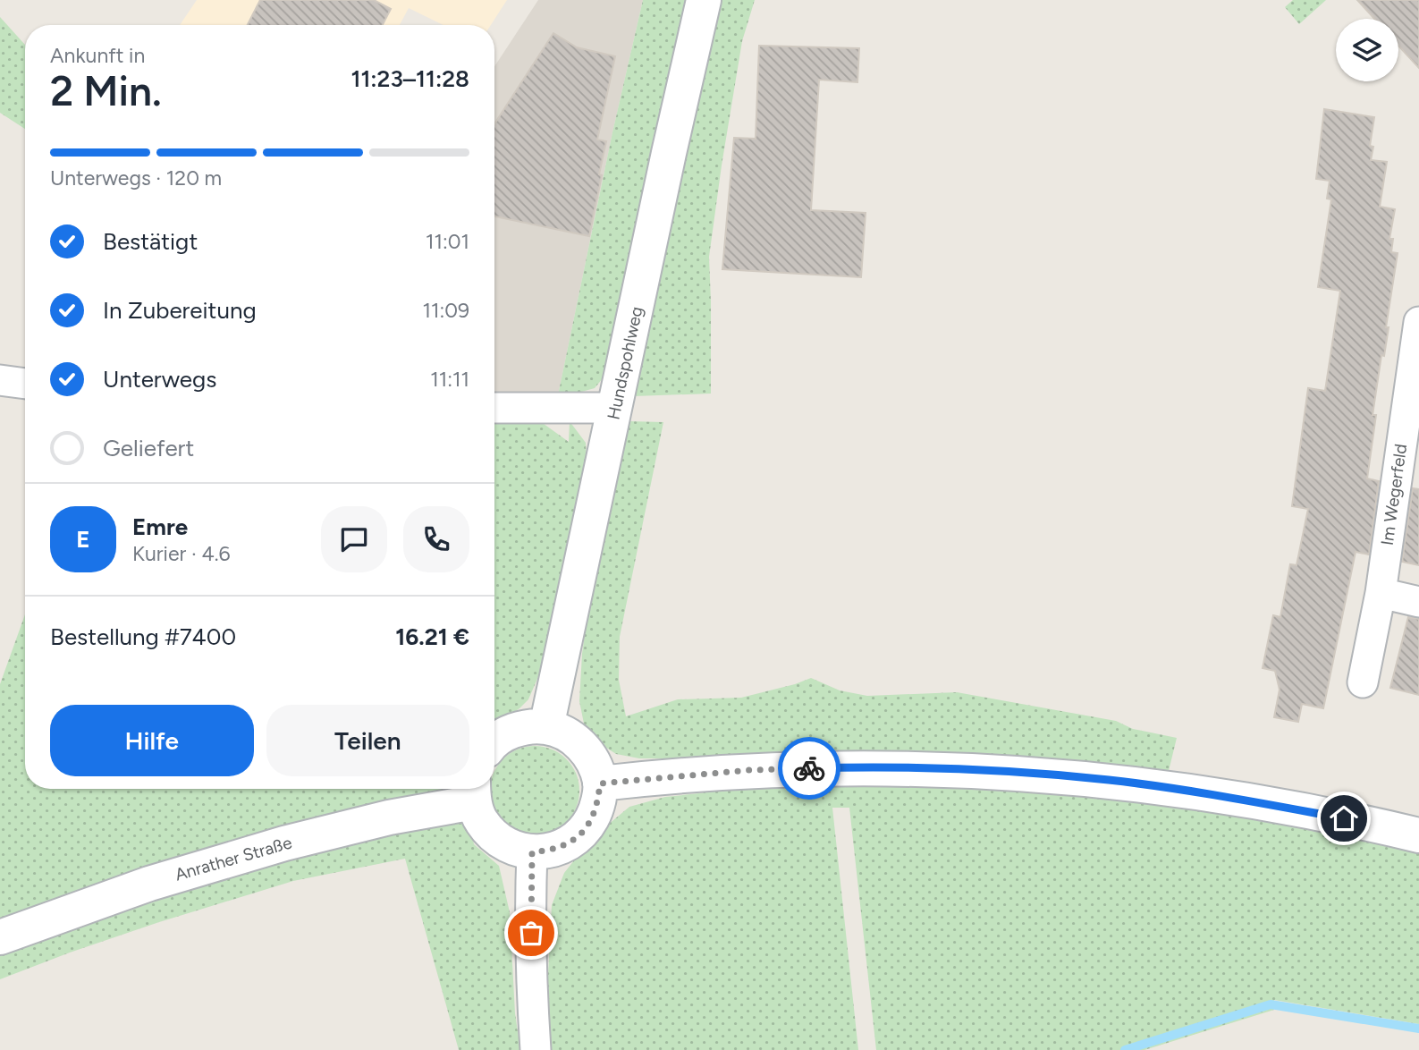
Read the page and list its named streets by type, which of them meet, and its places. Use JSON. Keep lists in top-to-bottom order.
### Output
{
  "streets": {
    "street": ["Hundspohlweg", "Im Wegerfeld", "Anrather Straße"]
  },
  "page": {
    "heading": ["2 Min.", "Ankunft in", "11:23–11:28"],
    "panel": [
      "Emre",
      "Kurier · 4.6",
      "Bestellung #7400",
      "16.21 €"
    ],
    "bar": "Unterwegs · 120 m",
    "list": [
      ["Bestätigt", "11:01"],
      ["In Zubereitung", "11:09"],
      ["Unterwegs", "11:11"],
      "Geliefert"
    ],
    "round": "E",
    "buttons": ["Hilfe", "Teilen"]
  }
}
